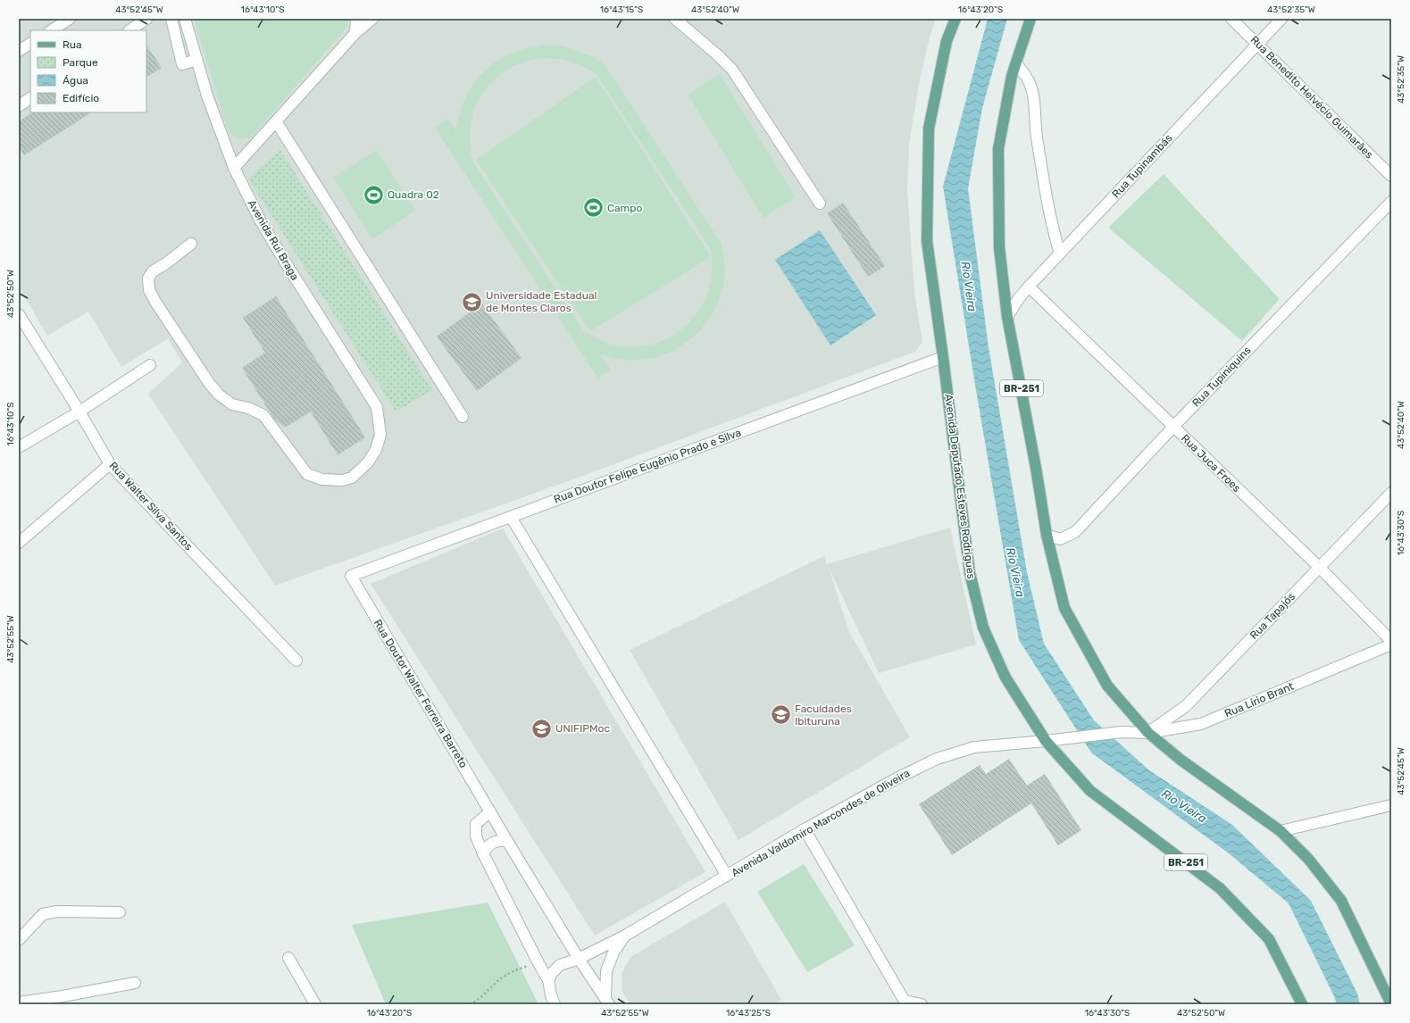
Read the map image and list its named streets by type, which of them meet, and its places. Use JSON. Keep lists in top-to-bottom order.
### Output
{
  "streets": {
    "main road": ["BR-251", "Avenida Deputado Esteves Rodrigues"],
    "street": [
      "Rua Benedito Helvécio Guimarães",
      "Rua Tupinambás",
      "Avenida Rui Braga",
      "Rua Tupiniquins",
      "Rua Juca Froes",
      "Rua Doutor Felipe Eugênio Prado e Silva",
      "Rua Walter Silva Santos",
      "Rua Tapajós",
      "Rua Doutor Walter Ferreira Barreto",
      "Rua Lírio Brant",
      "Avenida Valdomiro Marcondes de Oliveira"
    ]
  },
  "crossings": [
    ["Rua Benedito Helvécio Guimarães", "Rua Tupinambás"],
    ["Rua Tupinambás", "BR-251"],
    ["Rua Tupinambás", "Rua Juca Froes"],
    ["Rua Tupiniquins", "BR-251"],
    ["Rua Tupiniquins", "Rua Juca Froes"],
    ["BR-251", "Rua Tapajós"],
    ["BR-251", "Rua Lírio Brant"],
    ["Rua Juca Froes", "Rua Tapajós"],
    ["Rua Doutor Felipe Eugênio Prado e Silva", "Avenida Deputado Esteves Rodrigues"],
    ["Rua Doutor Felipe Eugênio Prado e Silva", "Rua Doutor Walter Ferreira Barreto"],
    ["Avenida Deputado Esteves Rodrigues", "Avenida Valdomiro Marcondes de Oliveira"],
    ["Rua Tapajós", "Rua Lírio Brant"],
    ["Rua Doutor Walter Ferreira Barreto", "Avenida Valdomiro Marcondes de Oliveira"],
    ["Rua Lírio Brant", "Avenida Valdomiro Marcondes de Oliveira"]
  ],
  "water": ["Rio Vieira"],
  "places": {
    "sports": ["Quadra 02", "Campo"],
    "school or university": ["Universidade Estadual de Montes Claros", "Faculdades Ibituruna", "UNIFIPMoc"]
  },
  "legend": [
    "Rua",
    "Parque",
    "Água",
    "Edifício"
  ],
  "coordinates": [
    "43°52'45\"W",
    "16°43'10\"S",
    "16°43'15\"S",
    "43°52'40\"W",
    "16°43'20\"S",
    "43°52'35\"W",
    "43°52'50\"W",
    "16°43'30\"S",
    "43°52'55\"W",
    "16°43'25\"S"
  ]
}
